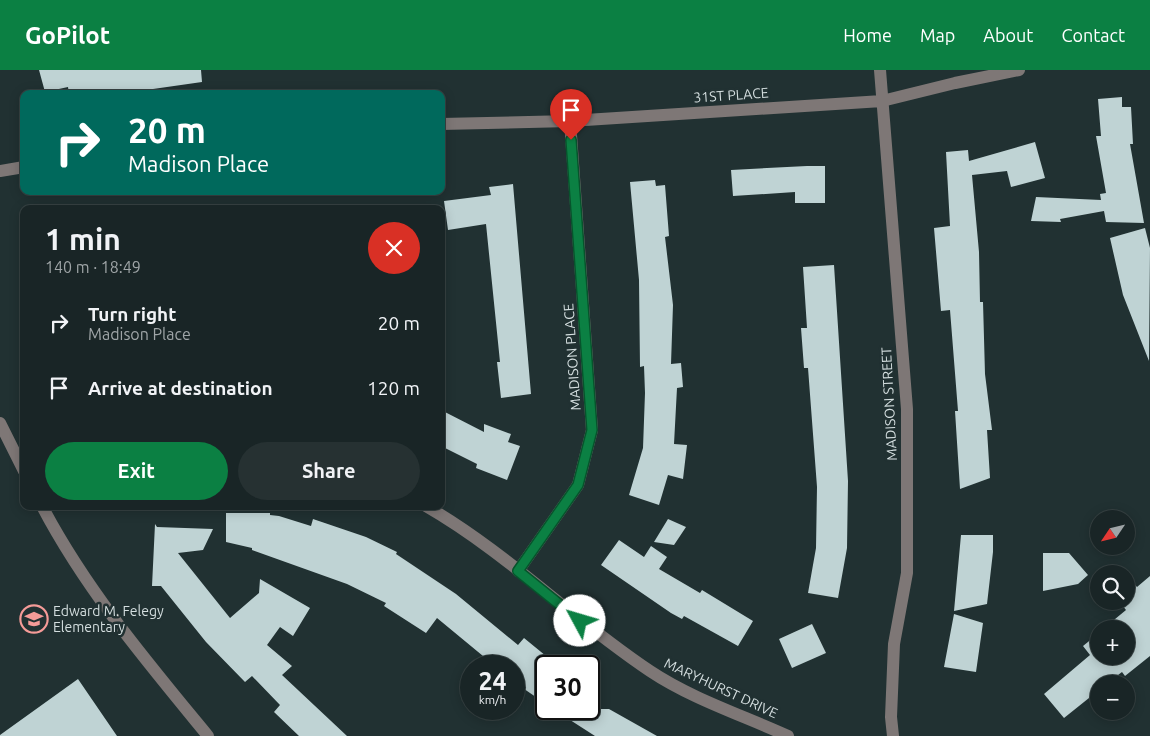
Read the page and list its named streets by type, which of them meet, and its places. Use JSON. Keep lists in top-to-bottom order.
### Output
{
  "streets": {
    "street": [
      "31ST PLACE",
      "MADISON PLACE",
      "MADISON STREET",
      "MARYHURST DRIVE"
    ]
  },
  "crossings": [
    ["31ST PLACE", "MADISON PLACE"],
    ["31ST PLACE", "MADISON STREET"],
    ["MADISON PLACE", "MARYHURST DRIVE"]
  ],
  "places": {
    "school or university": ["Edward M. Felegy Elementary"]
  },
  "north": "bottom left",
  "page": {
    "header": "GoPilot",
    "nav": [
      "Home",
      "Map",
      "About",
      "Contact"
    ],
    "turn": ["20 m", "Madison Place"],
    "heading": ["1 min", "140 m · 18:49"],
    "list": [
      {
        "name": "Turn right",
        "note": "Madison Place",
        "value": "20 m"
      },
      {
        "name": "Arrive at destination",
        "value": "120 m"
      }
    ],
    "buttons": ["Exit", "Share"],
    "map_buttons": ["+", "−"],
    "speed": "24 km/h",
    "limit": "30"
  }
}
